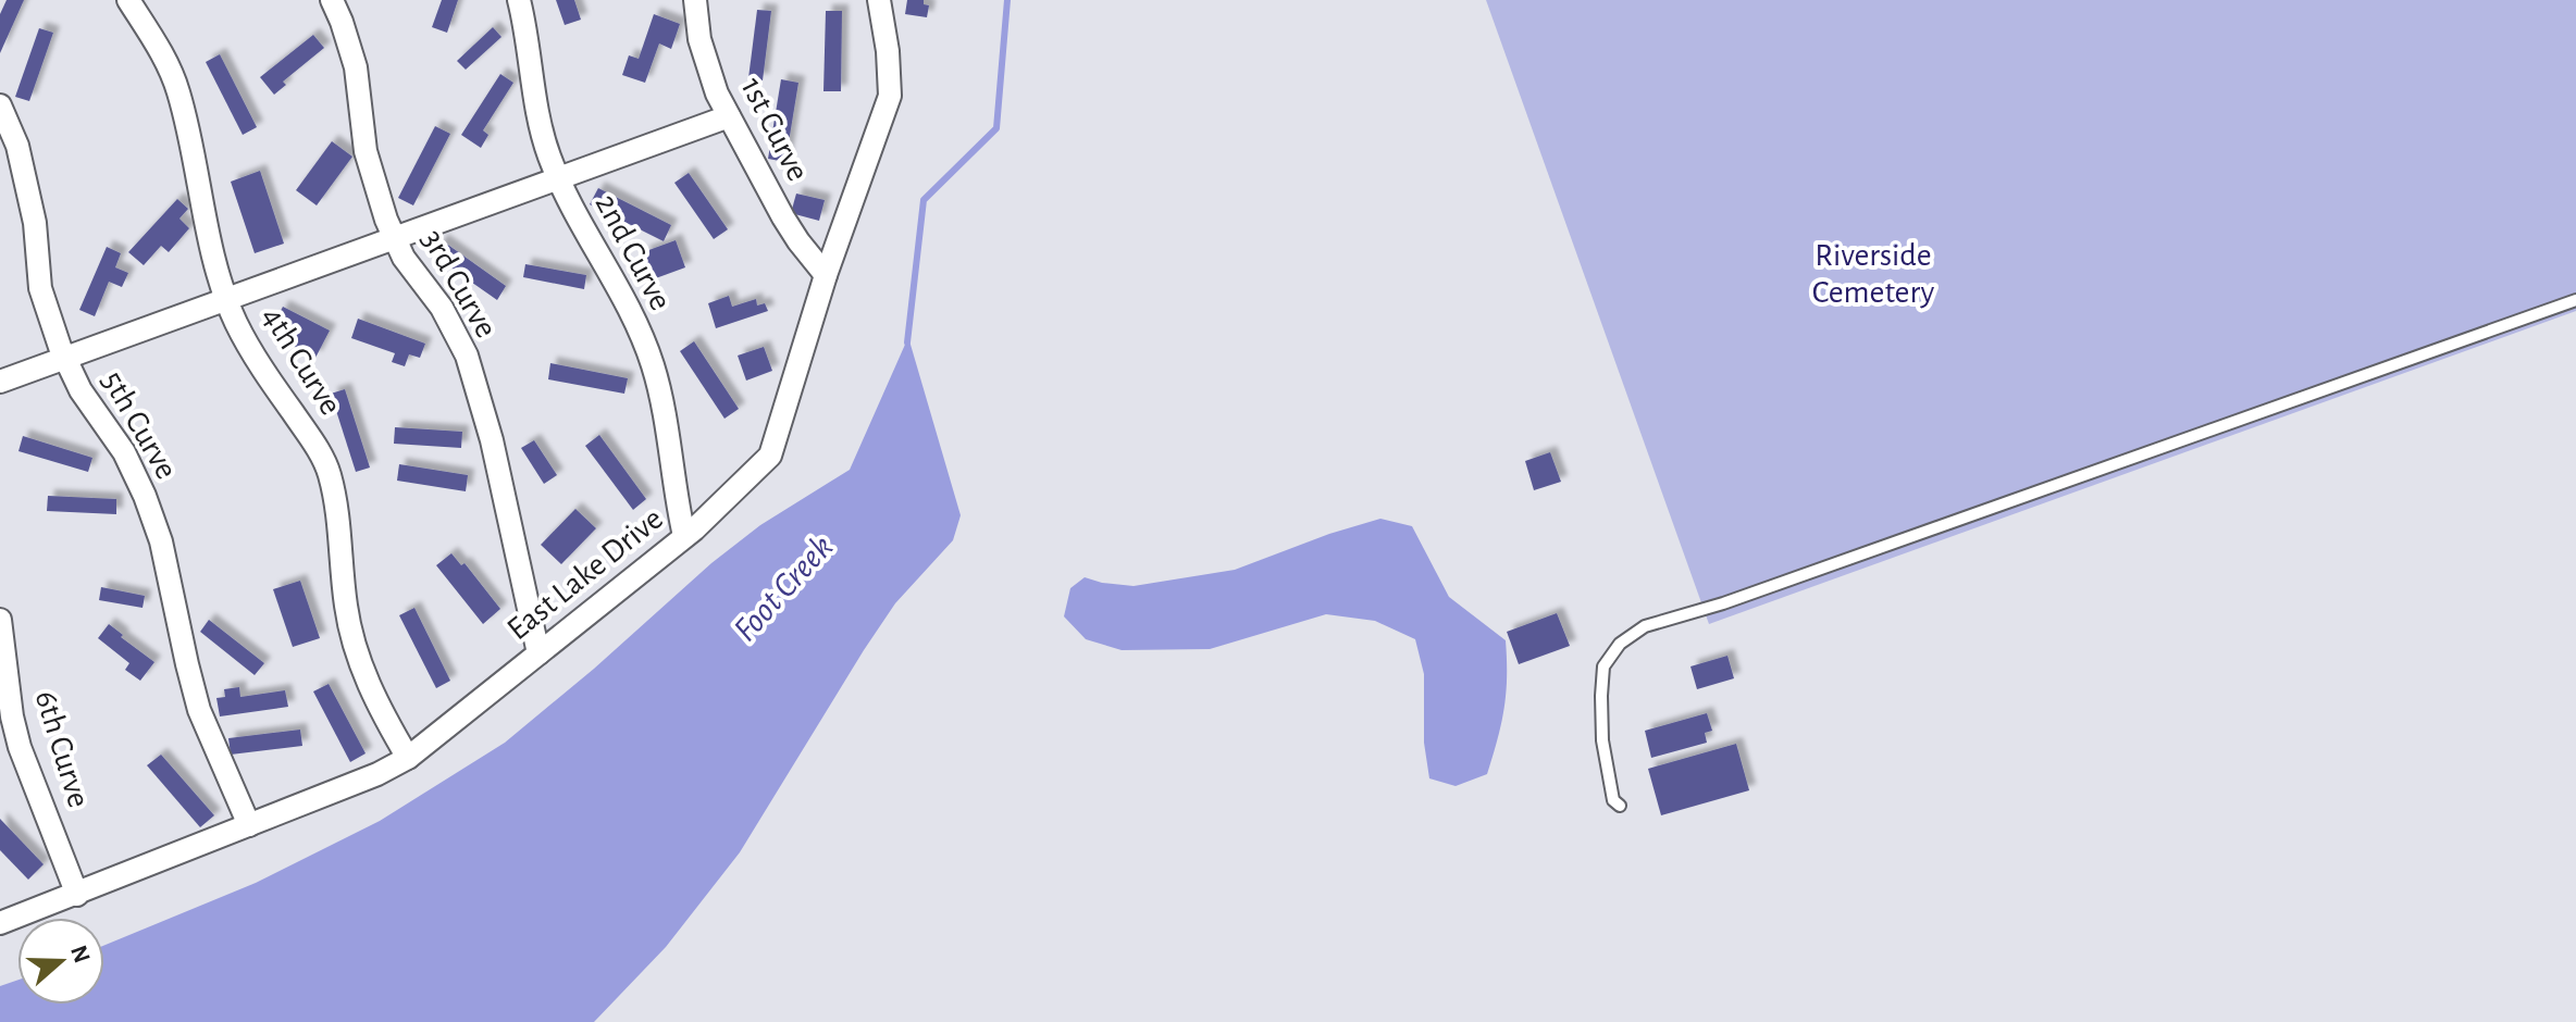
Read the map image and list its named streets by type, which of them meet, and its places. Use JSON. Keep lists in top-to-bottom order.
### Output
{
  "streets": {
    "street": [
      "1st Curve",
      "2nd Curve",
      "3rd Curve",
      "4th Curve",
      "5th Curve",
      "East Lake Drive",
      "6th Curve"
    ]
  },
  "crossings": [
    ["1st Curve", "East Lake Drive"],
    ["2nd Curve", "East Lake Drive"],
    ["3rd Curve", "East Lake Drive"],
    ["4th Curve", "East Lake Drive"],
    ["5th Curve", "East Lake Drive"],
    ["East Lake Drive", "6th Curve"]
  ],
  "water": ["Foot Creek"],
  "parks": ["Riverside Cemetery"],
  "north": "right"
}
